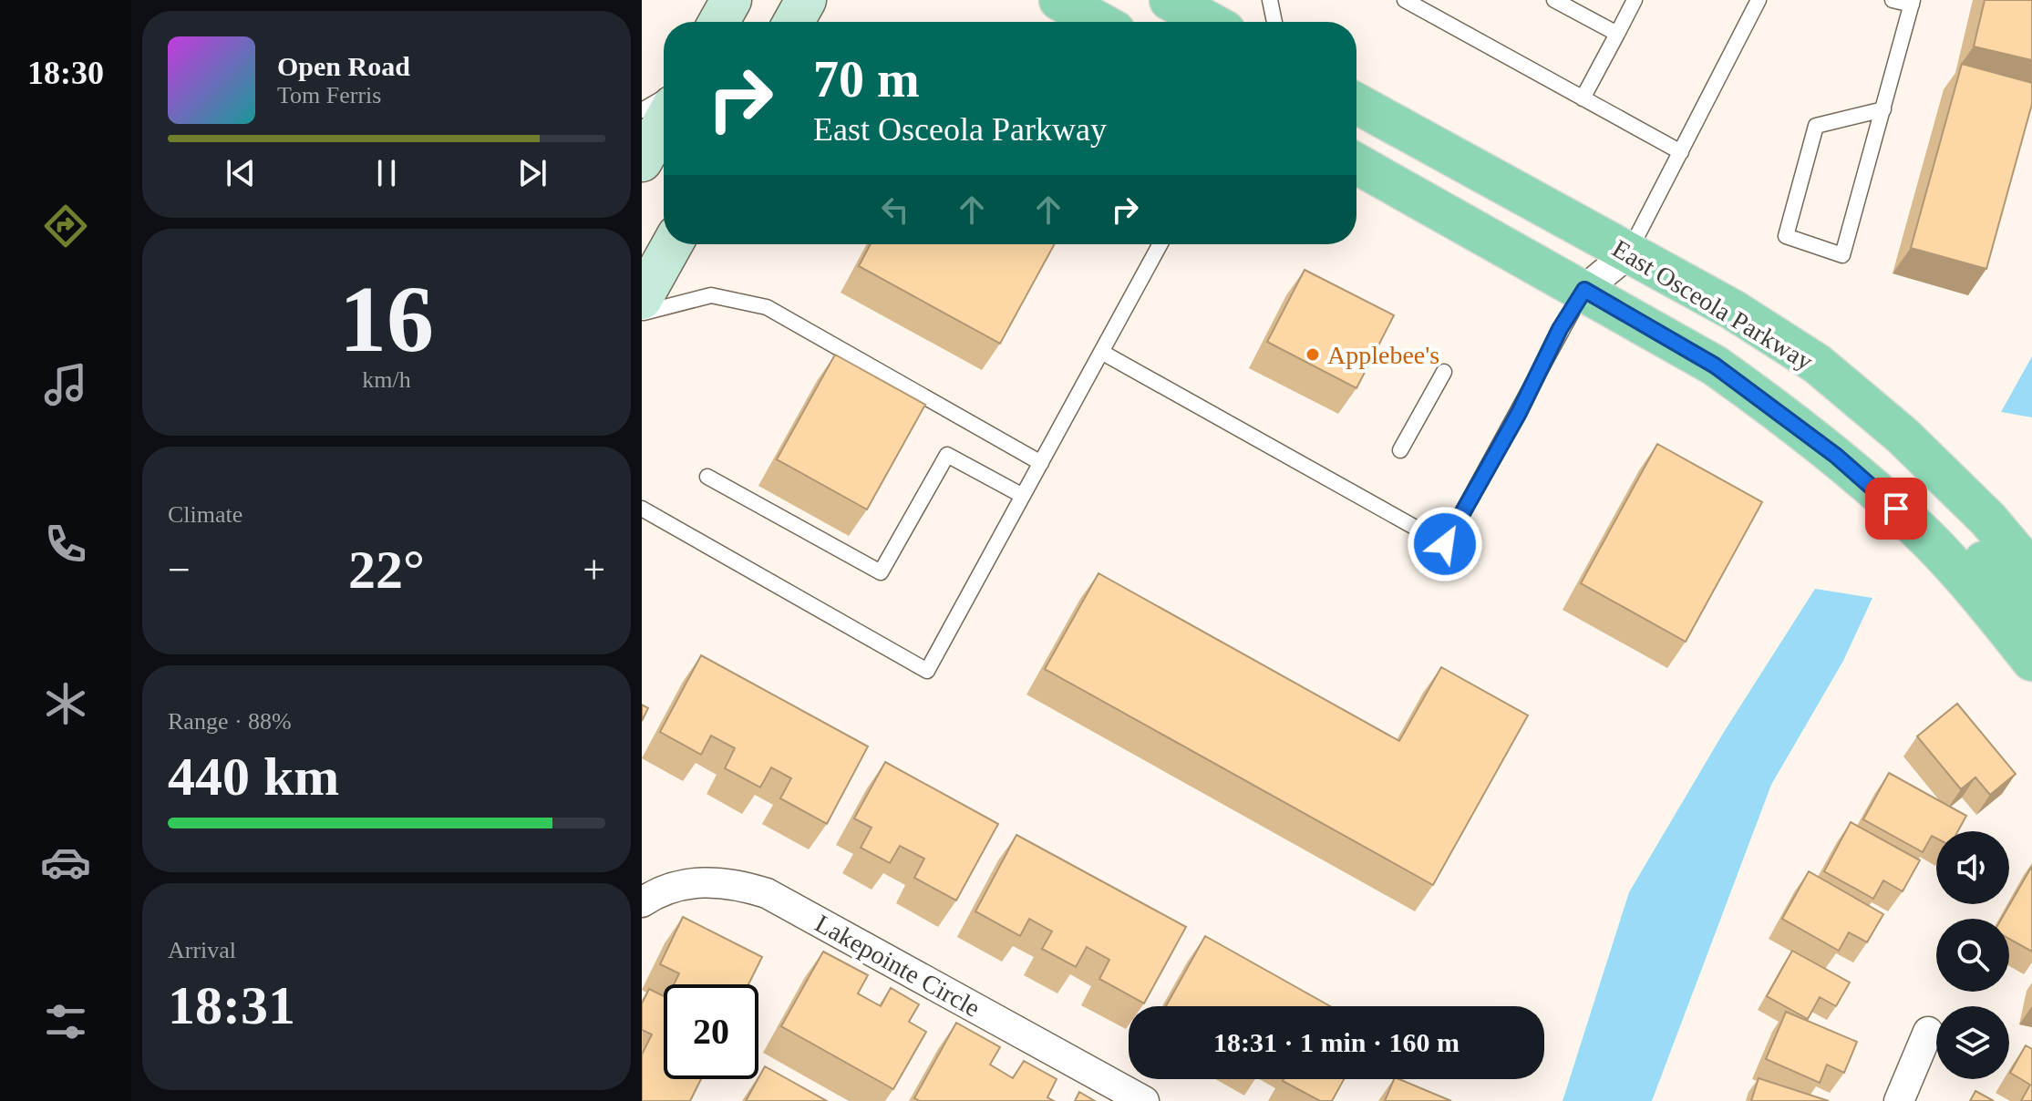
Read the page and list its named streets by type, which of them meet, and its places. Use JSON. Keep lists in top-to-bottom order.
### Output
{
  "streets": {
    "main road": ["East Osceola Parkway"],
    "street": ["Lakepointe Circle"]
  },
  "places": ["Applebee's"],
  "page": {
    "tabs": "18:30",
    "turn": ["70 m", "East Osceola Parkway"],
    "song": ["Open Road", "Tom Ferris"],
    "tile": [
      ["16", "km/h"],
      "Climate",
      ["Range · 88%", "440 km"],
      ["Arrival", "18:31"]
    ],
    "heat": ["−", "22°", "+"],
    "limit": "20",
    "trip": "18:31 · 1 min · 160 m"
  }
}
